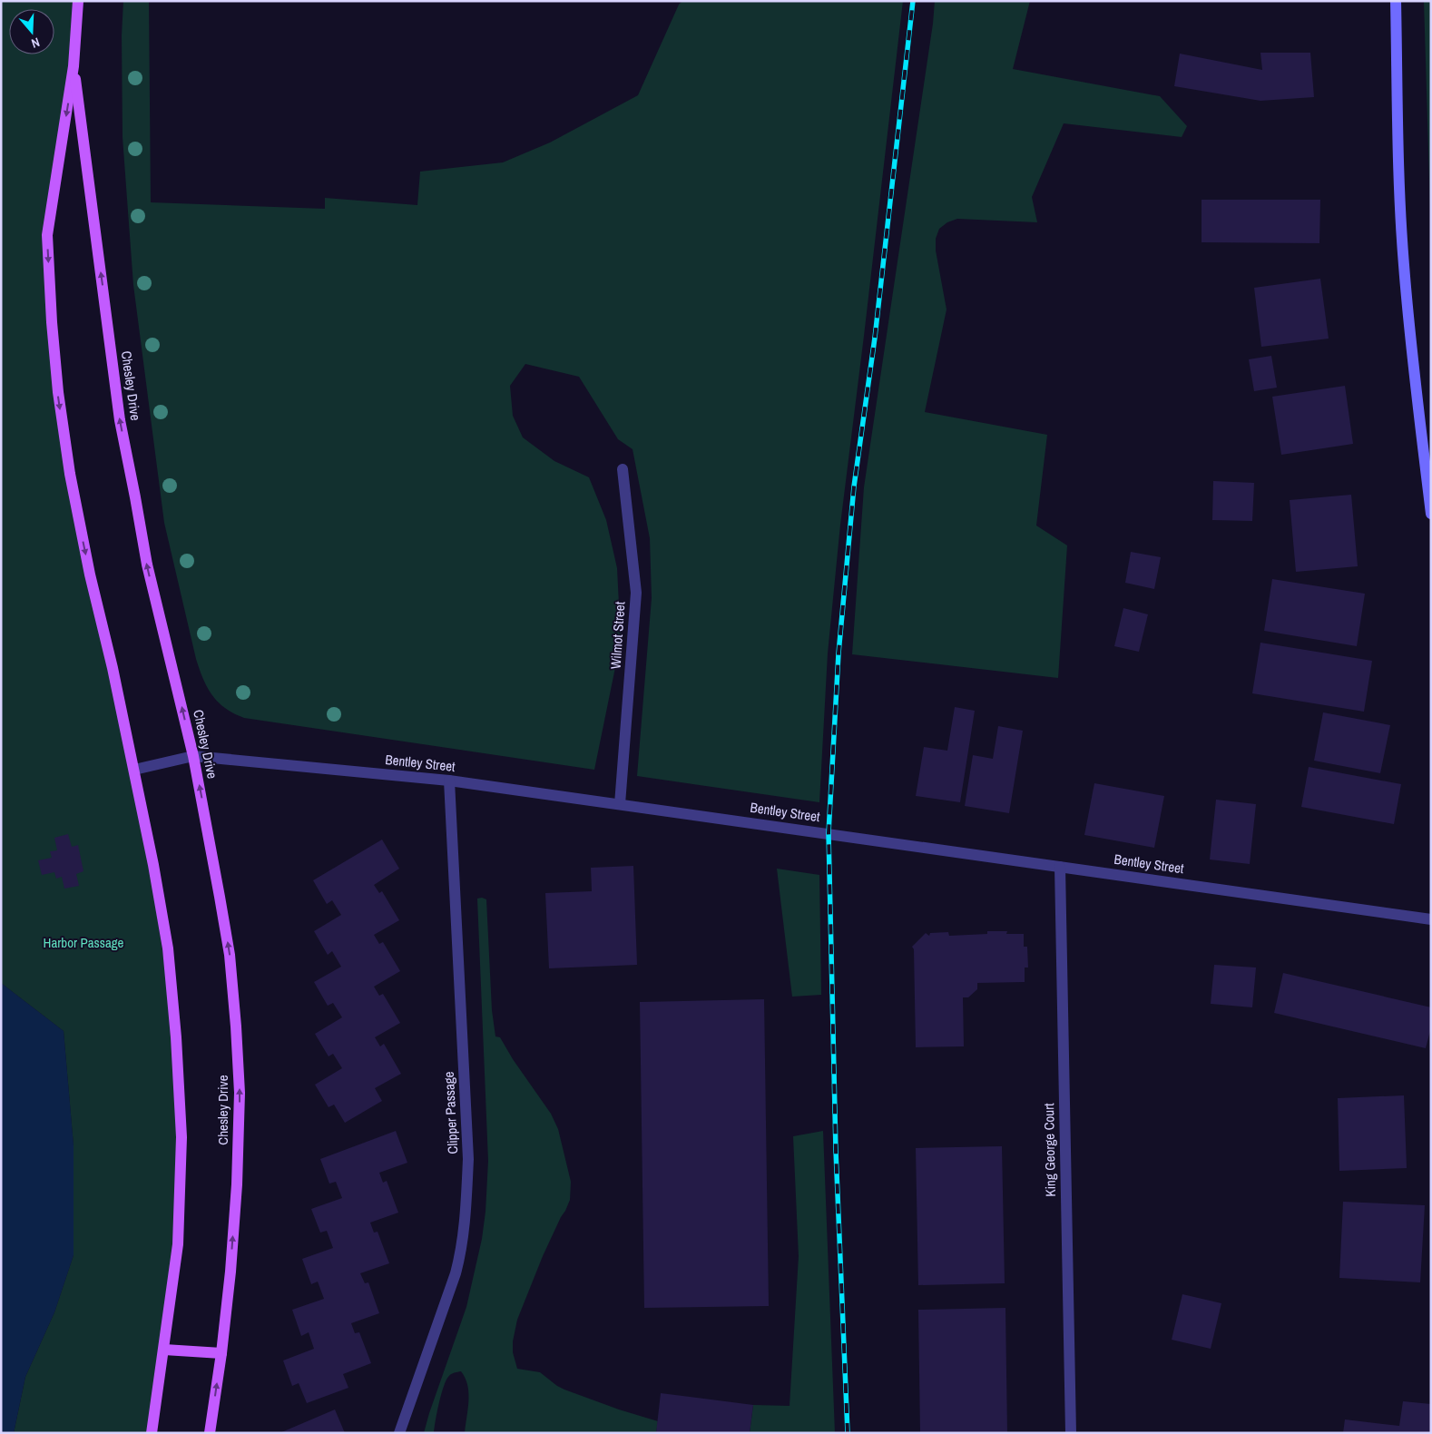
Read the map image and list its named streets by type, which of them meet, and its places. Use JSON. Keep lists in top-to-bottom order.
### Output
{
  "streets": {
    "main road": ["Chesley Drive"],
    "street": [
      "Wilmot Street",
      "Bentley Street",
      "Clipper Passage",
      "King George Court"
    ]
  },
  "crossings": [
    ["Chesley Drive", "Bentley Street"],
    ["Wilmot Street", "Bentley Street"],
    ["Bentley Street", "Clipper Passage"],
    ["Bentley Street", "King George Court"]
  ],
  "parks": ["Harbor Passage"],
  "north": "bottom"
}
